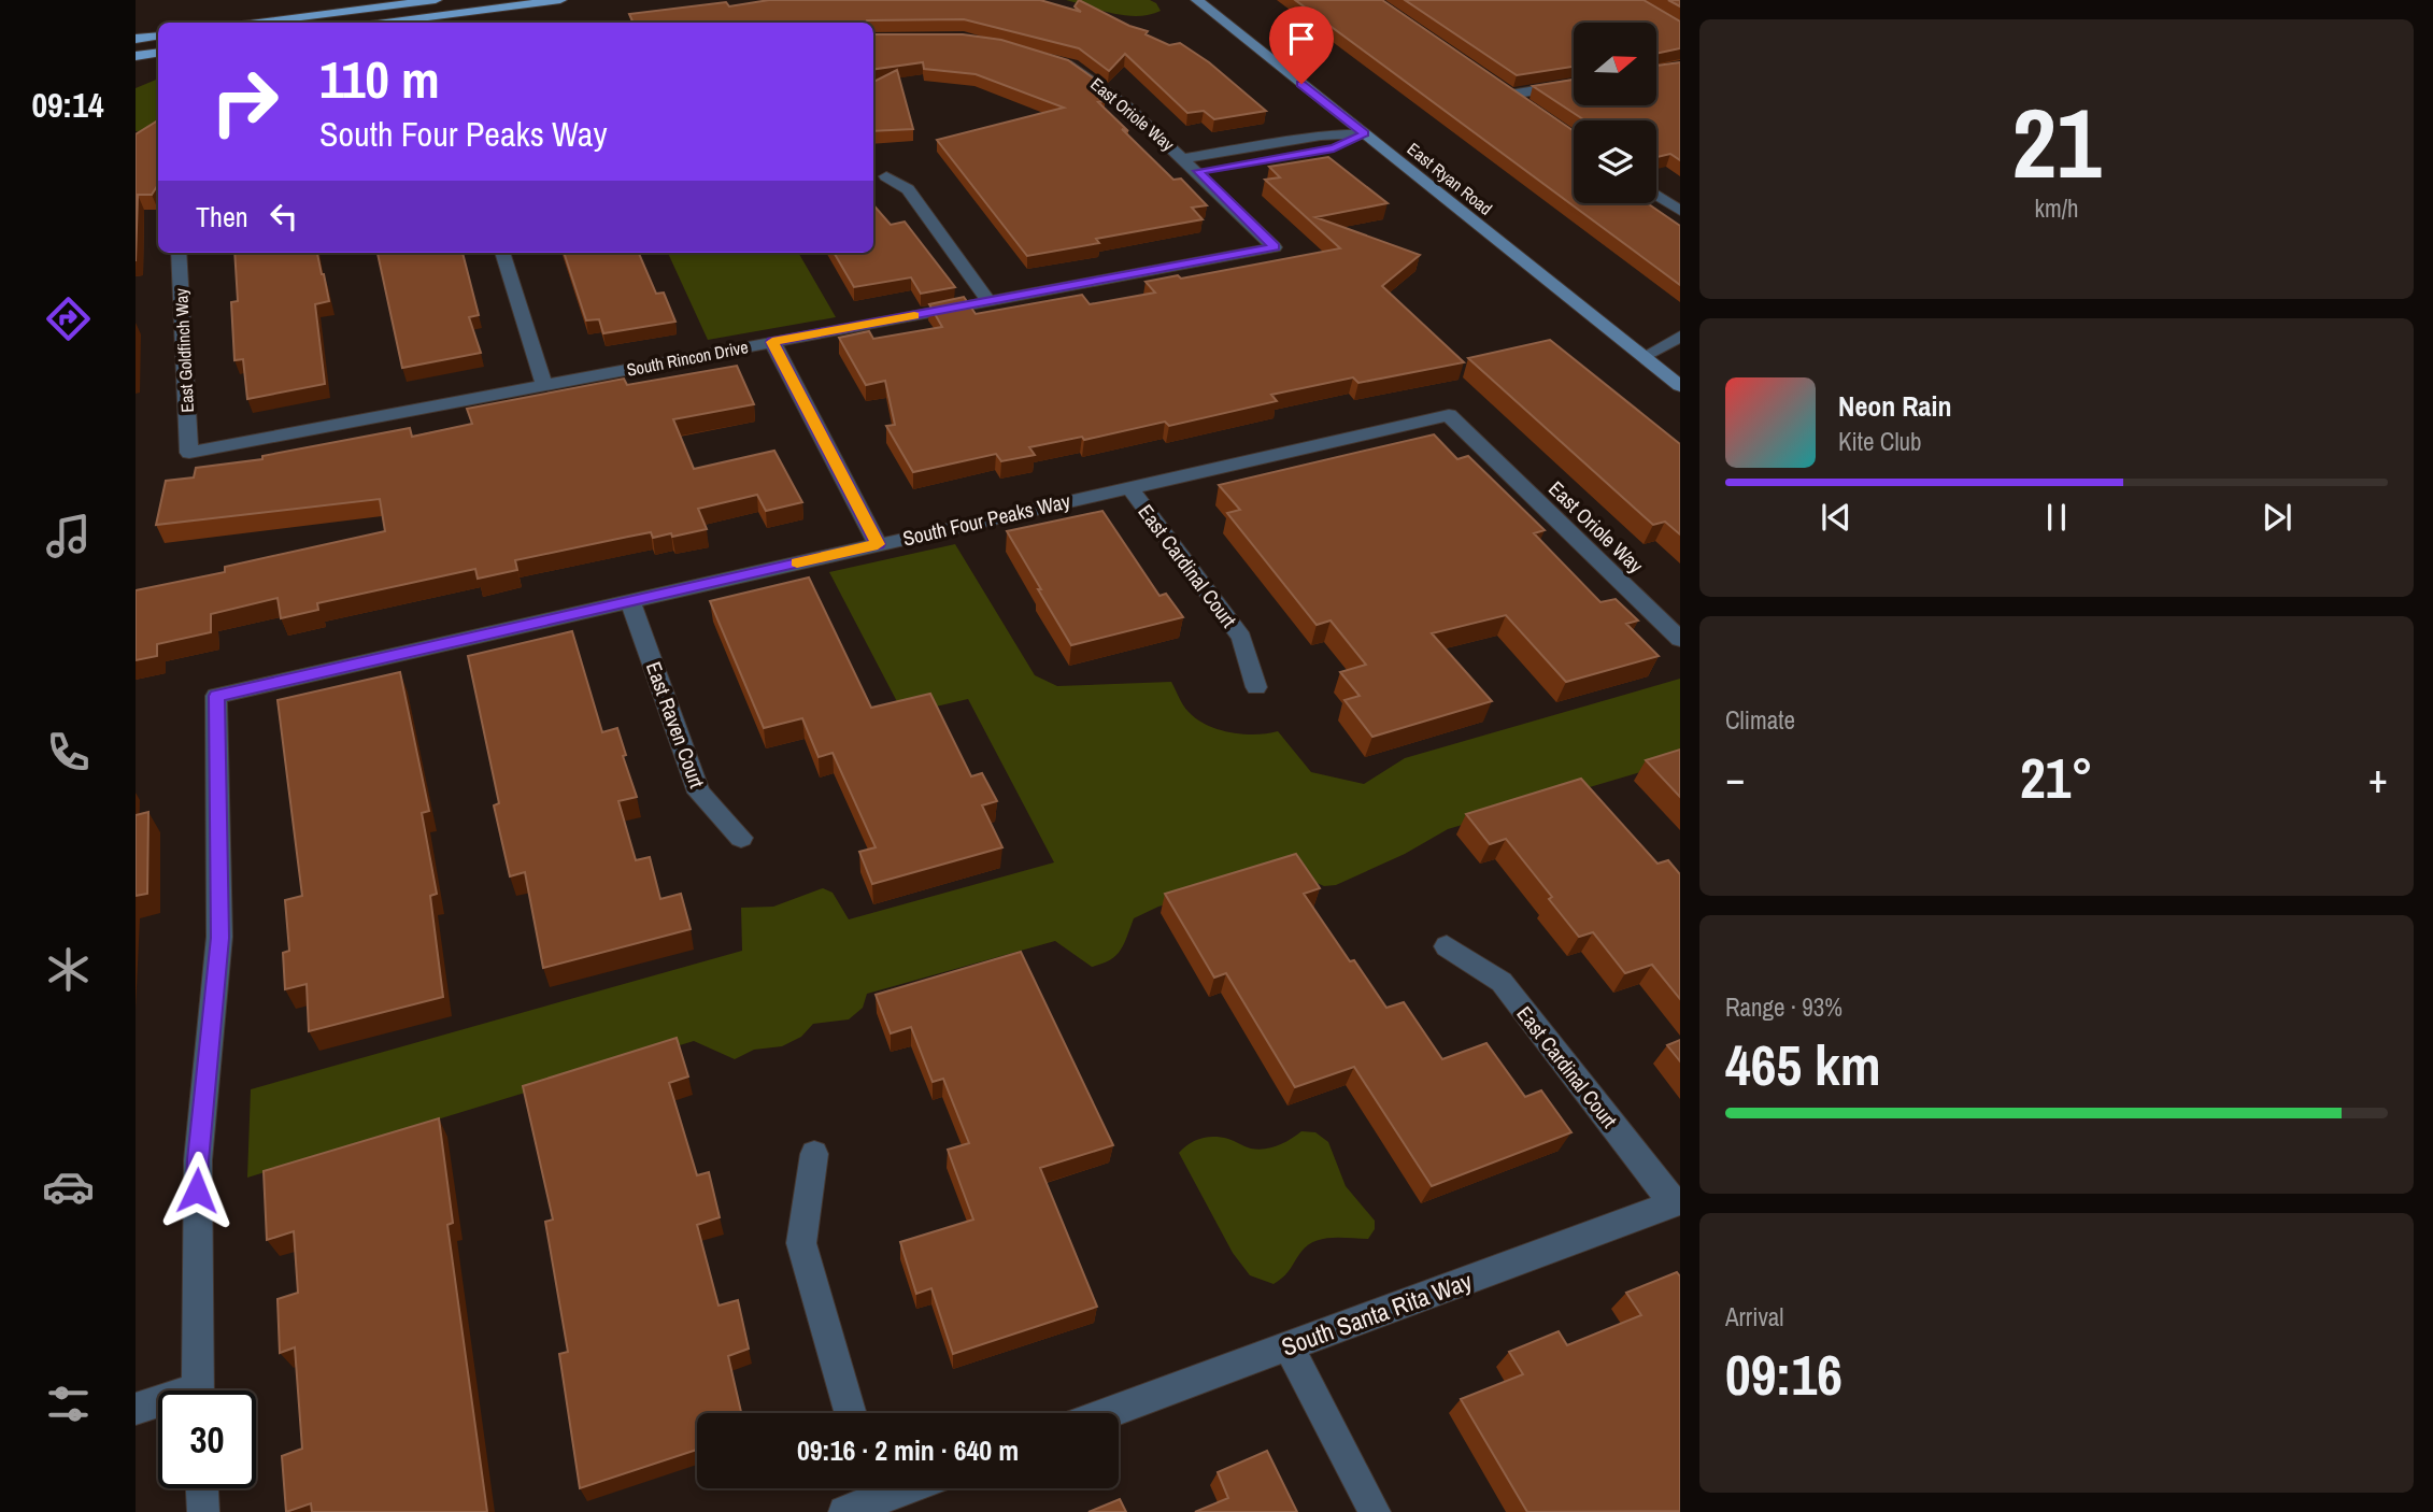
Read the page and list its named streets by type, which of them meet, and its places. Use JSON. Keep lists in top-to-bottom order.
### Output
{
  "streets": {
    "street": [
      "East Oriole Way",
      "East Ryan Road",
      "East Goldfinch Way",
      "South Rincon Drive",
      "South Four Peaks Way",
      "East Cardinal Court",
      "East Raven Court",
      "South Santa Rita Way"
    ]
  },
  "crossings": [
    ["East Oriole Way", "South Rincon Drive"],
    ["East Oriole Way", "South Four Peaks Way"],
    ["East Goldfinch Way", "South Rincon Drive"],
    ["South Four Peaks Way", "East Cardinal Court"],
    ["South Four Peaks Way", "East Raven Court"],
    ["East Cardinal Court", "South Santa Rita Way"]
  ],
  "north": "right",
  "page": {
    "tabs": "09:14",
    "tile": [
      ["21", "km/h"],
      "Climate",
      ["Range · 93%", "465 km"],
      ["Arrival", "09:16"]
    ],
    "turn": ["110 m", "South Four Peaks Way"],
    "then": "Then",
    "song": ["Neon Rain", "Kite Club"],
    "heat": ["−", "21°", "+"],
    "limit": "30",
    "trip": "09:16 · 2 min · 640 m"
  }
}
